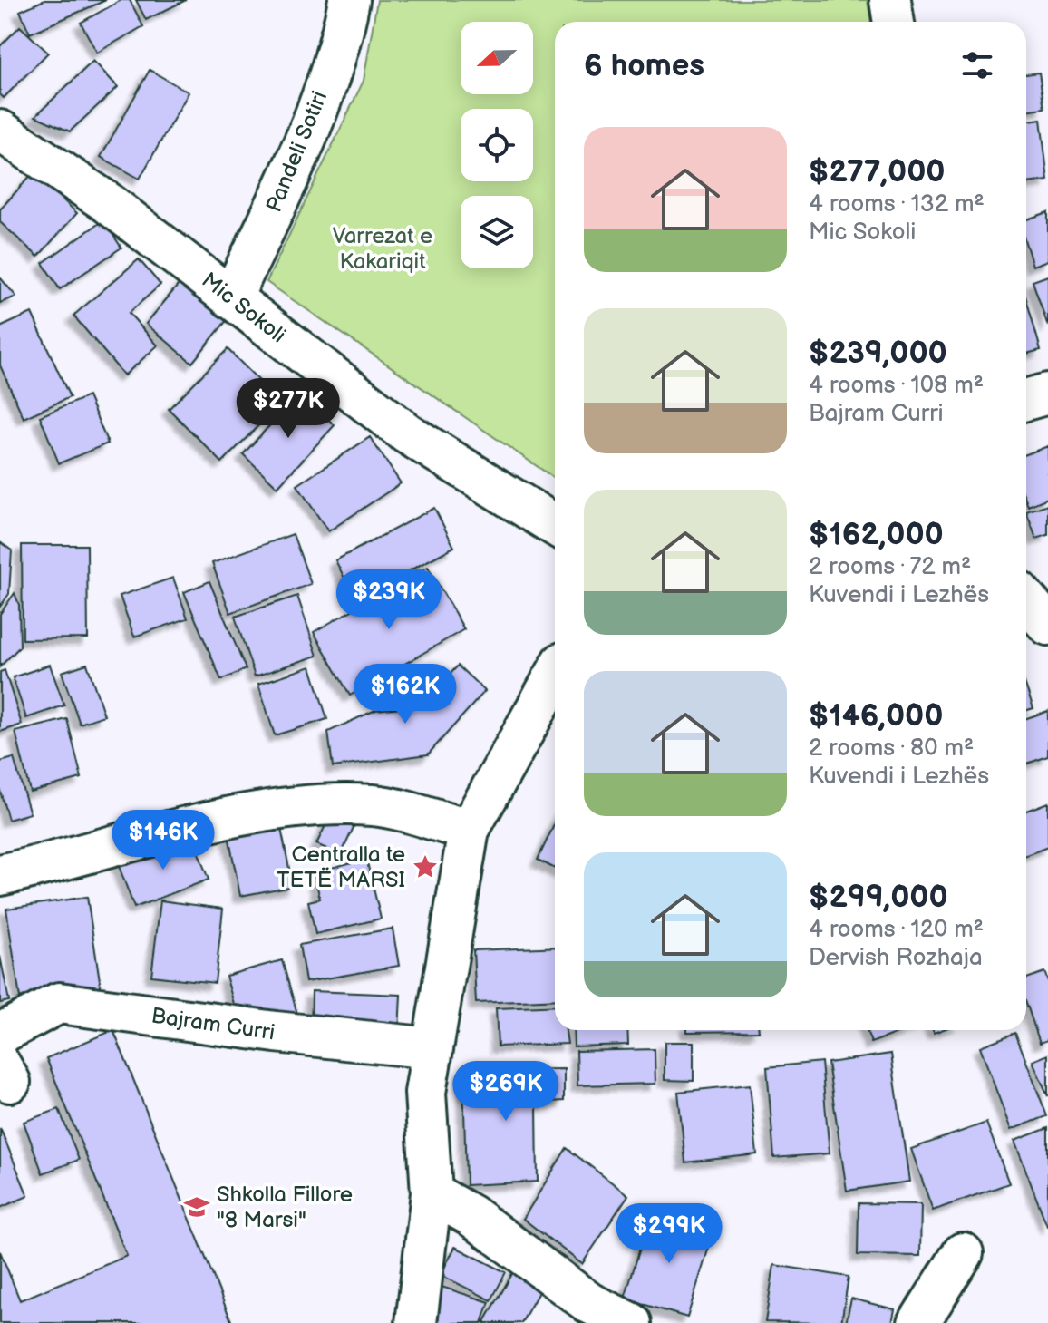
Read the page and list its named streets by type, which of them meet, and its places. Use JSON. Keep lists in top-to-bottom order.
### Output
{
  "streets": {
    "street": ["Pandeli Sotiri", "Mic Sokoli", "Bajram Curri"]
  },
  "crossings": [
    ["Pandeli Sotiri", "Mic Sokoli"]
  ],
  "parks": ["Varrezat e Kakariqit"],
  "places": {
    "place": ["Centralla te TETË MARSI"],
    "school or university": ["Shkolla Fillore \"8 Marsi\""]
  },
  "north": "left",
  "page": {
    "heading": "6 homes",
    "list": [
      {
        "name": "$277,000",
        "note": "4 rooms · 132 m² · Mic Sokoli"
      },
      {
        "name": "$239,000",
        "note": "4 rooms · 108 m² · Bajram Curri"
      },
      {
        "name": "$162,000",
        "note": "2 rooms · 72 m² · Kuvendi i Lezhës"
      },
      {
        "name": "$146,000",
        "note": "2 rooms · 80 m² · Kuvendi i Lezhës"
      },
      {
        "name": "$299,000",
        "note": "4 rooms · 120 m² · Dervish Rozhaja"
      }
    ],
    "price": [
      "$277K",
      "$239K",
      "$162K",
      "$146K",
      "$269K",
      "$299K"
    ]
  }
}
